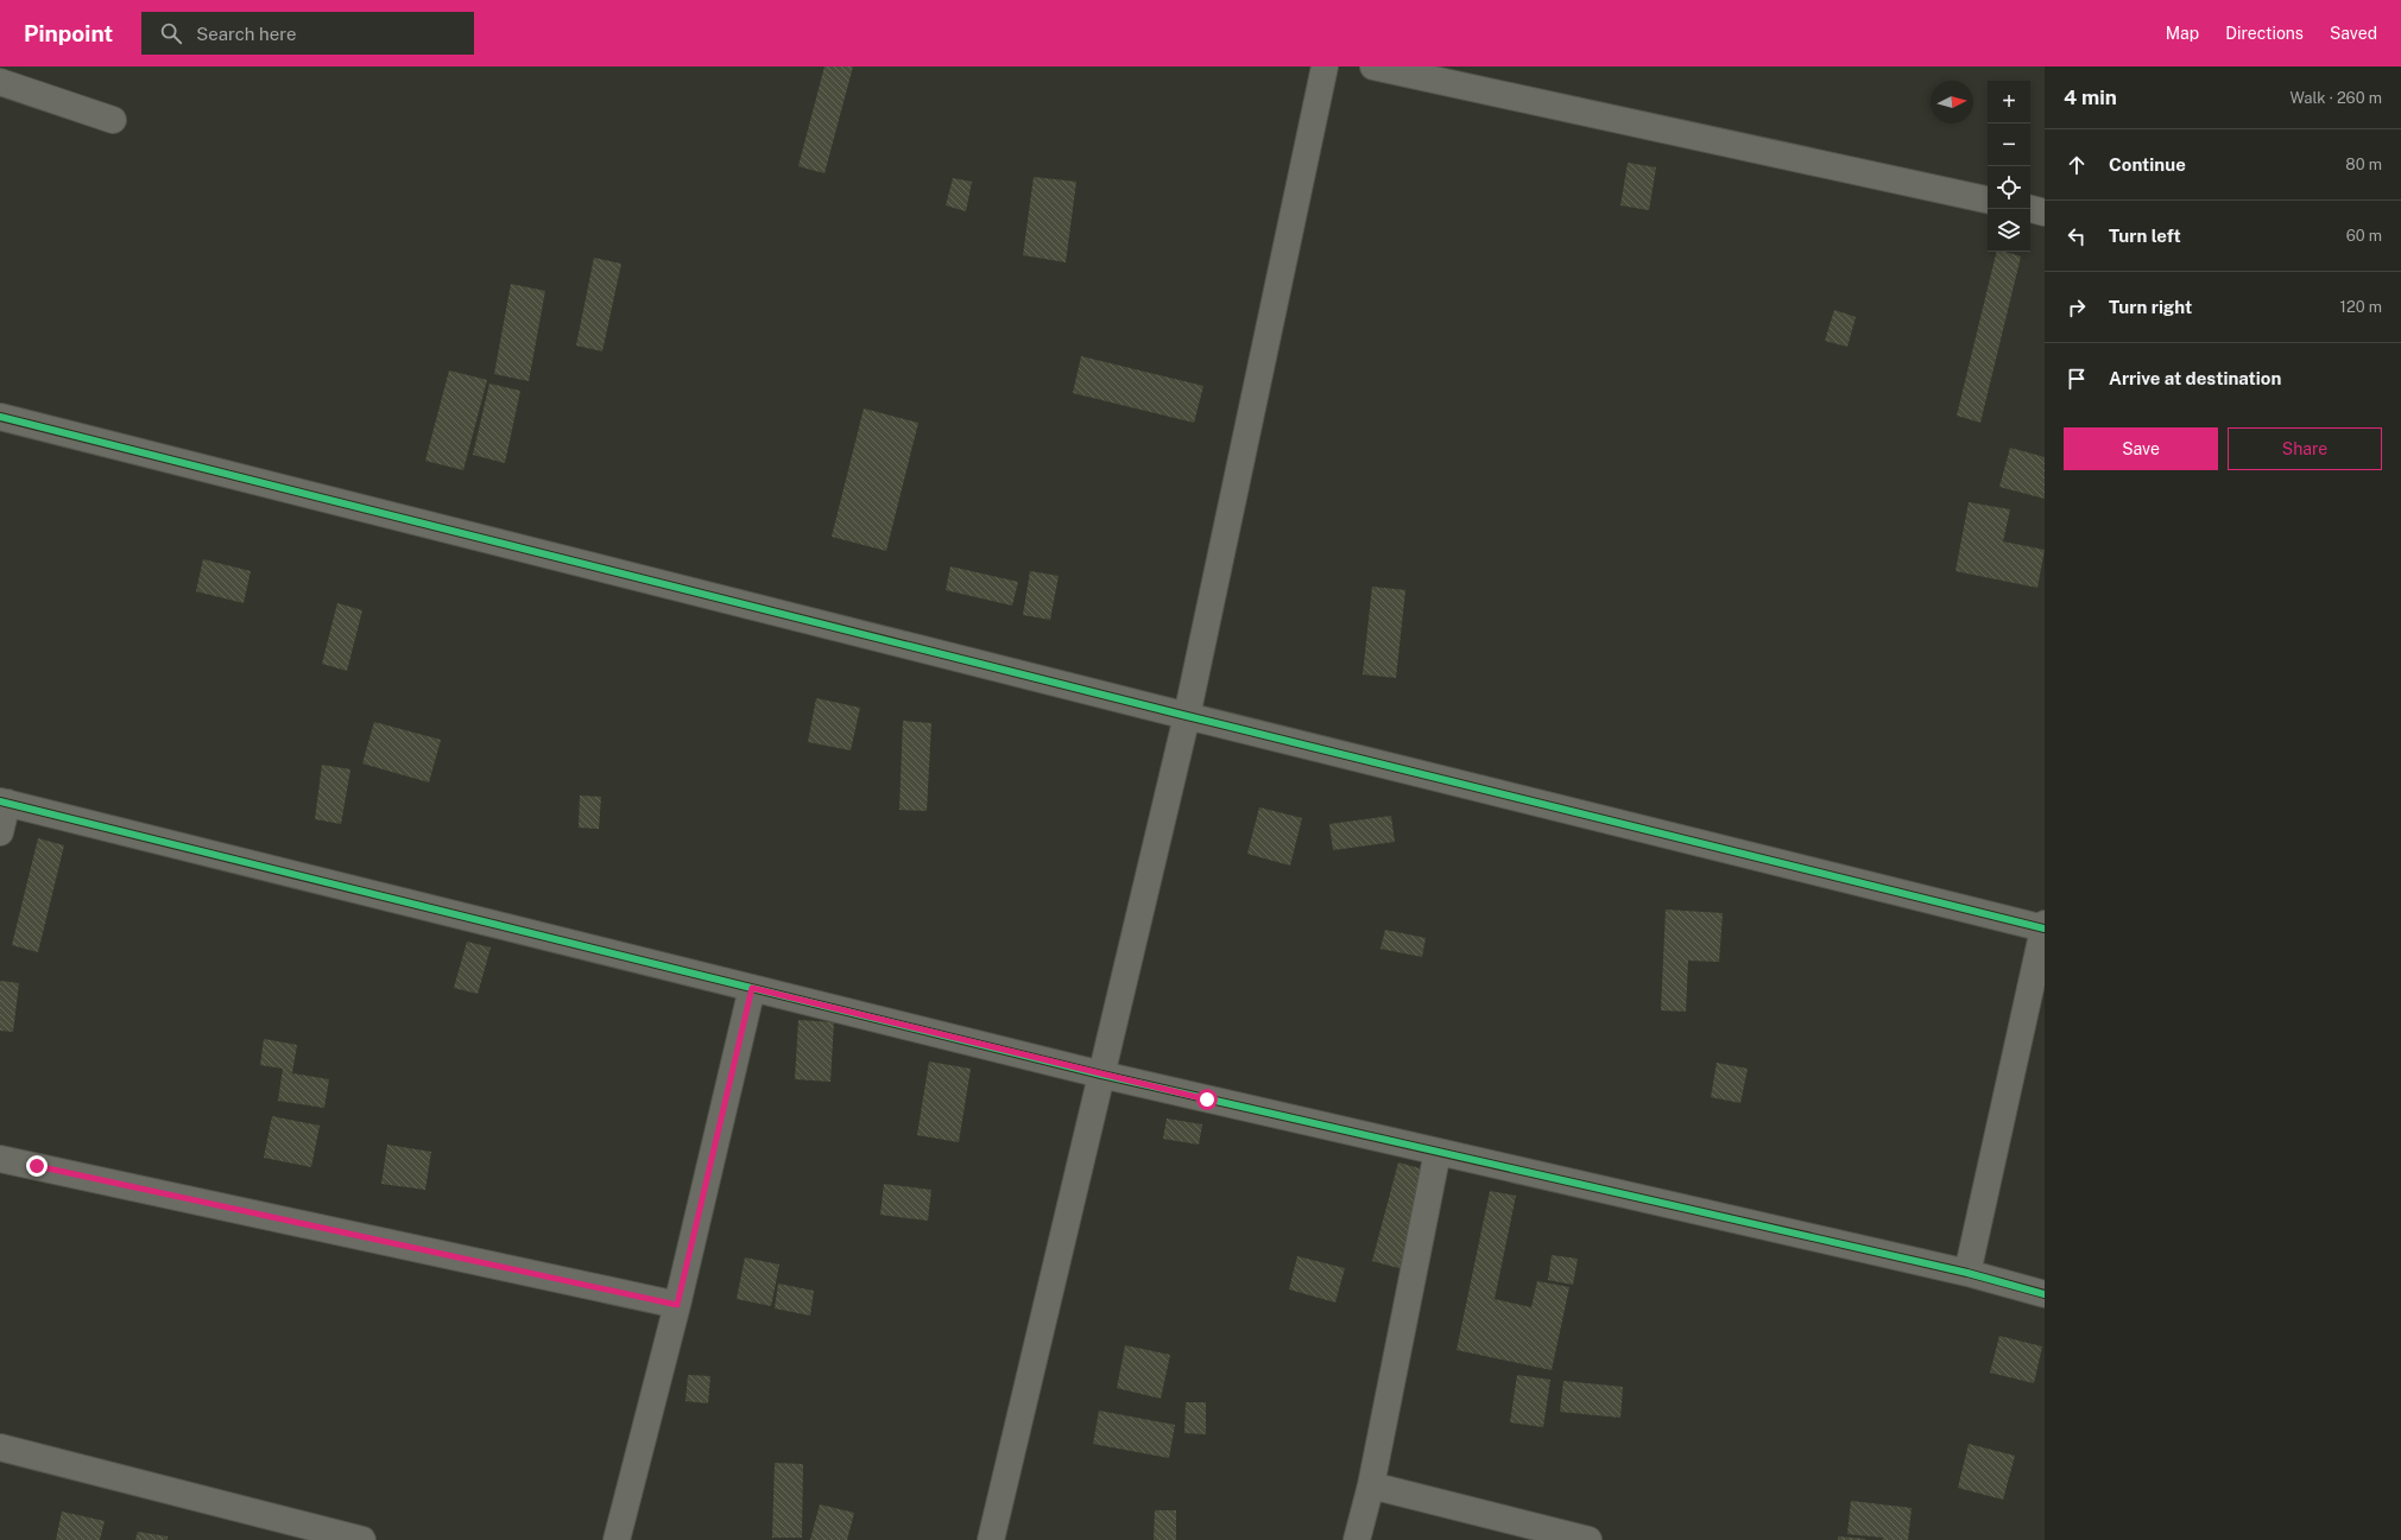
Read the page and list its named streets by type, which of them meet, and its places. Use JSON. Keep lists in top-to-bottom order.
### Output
{
  "north": "right",
  "page": {
    "header": "Pinpoint",
    "search": "Search here",
    "nav": ["Map", "Directions", "Saved"],
    "heading": ["4 min", "Walk · 260 m"],
    "map_buttons": ["+", "−"],
    "list": [
      ["Continue", "80 m"],
      ["Turn left", "60 m"],
      ["Turn right", "120 m"],
      "Arrive at destination"
    ],
    "buttons": ["Save", "Share"]
  }
}
